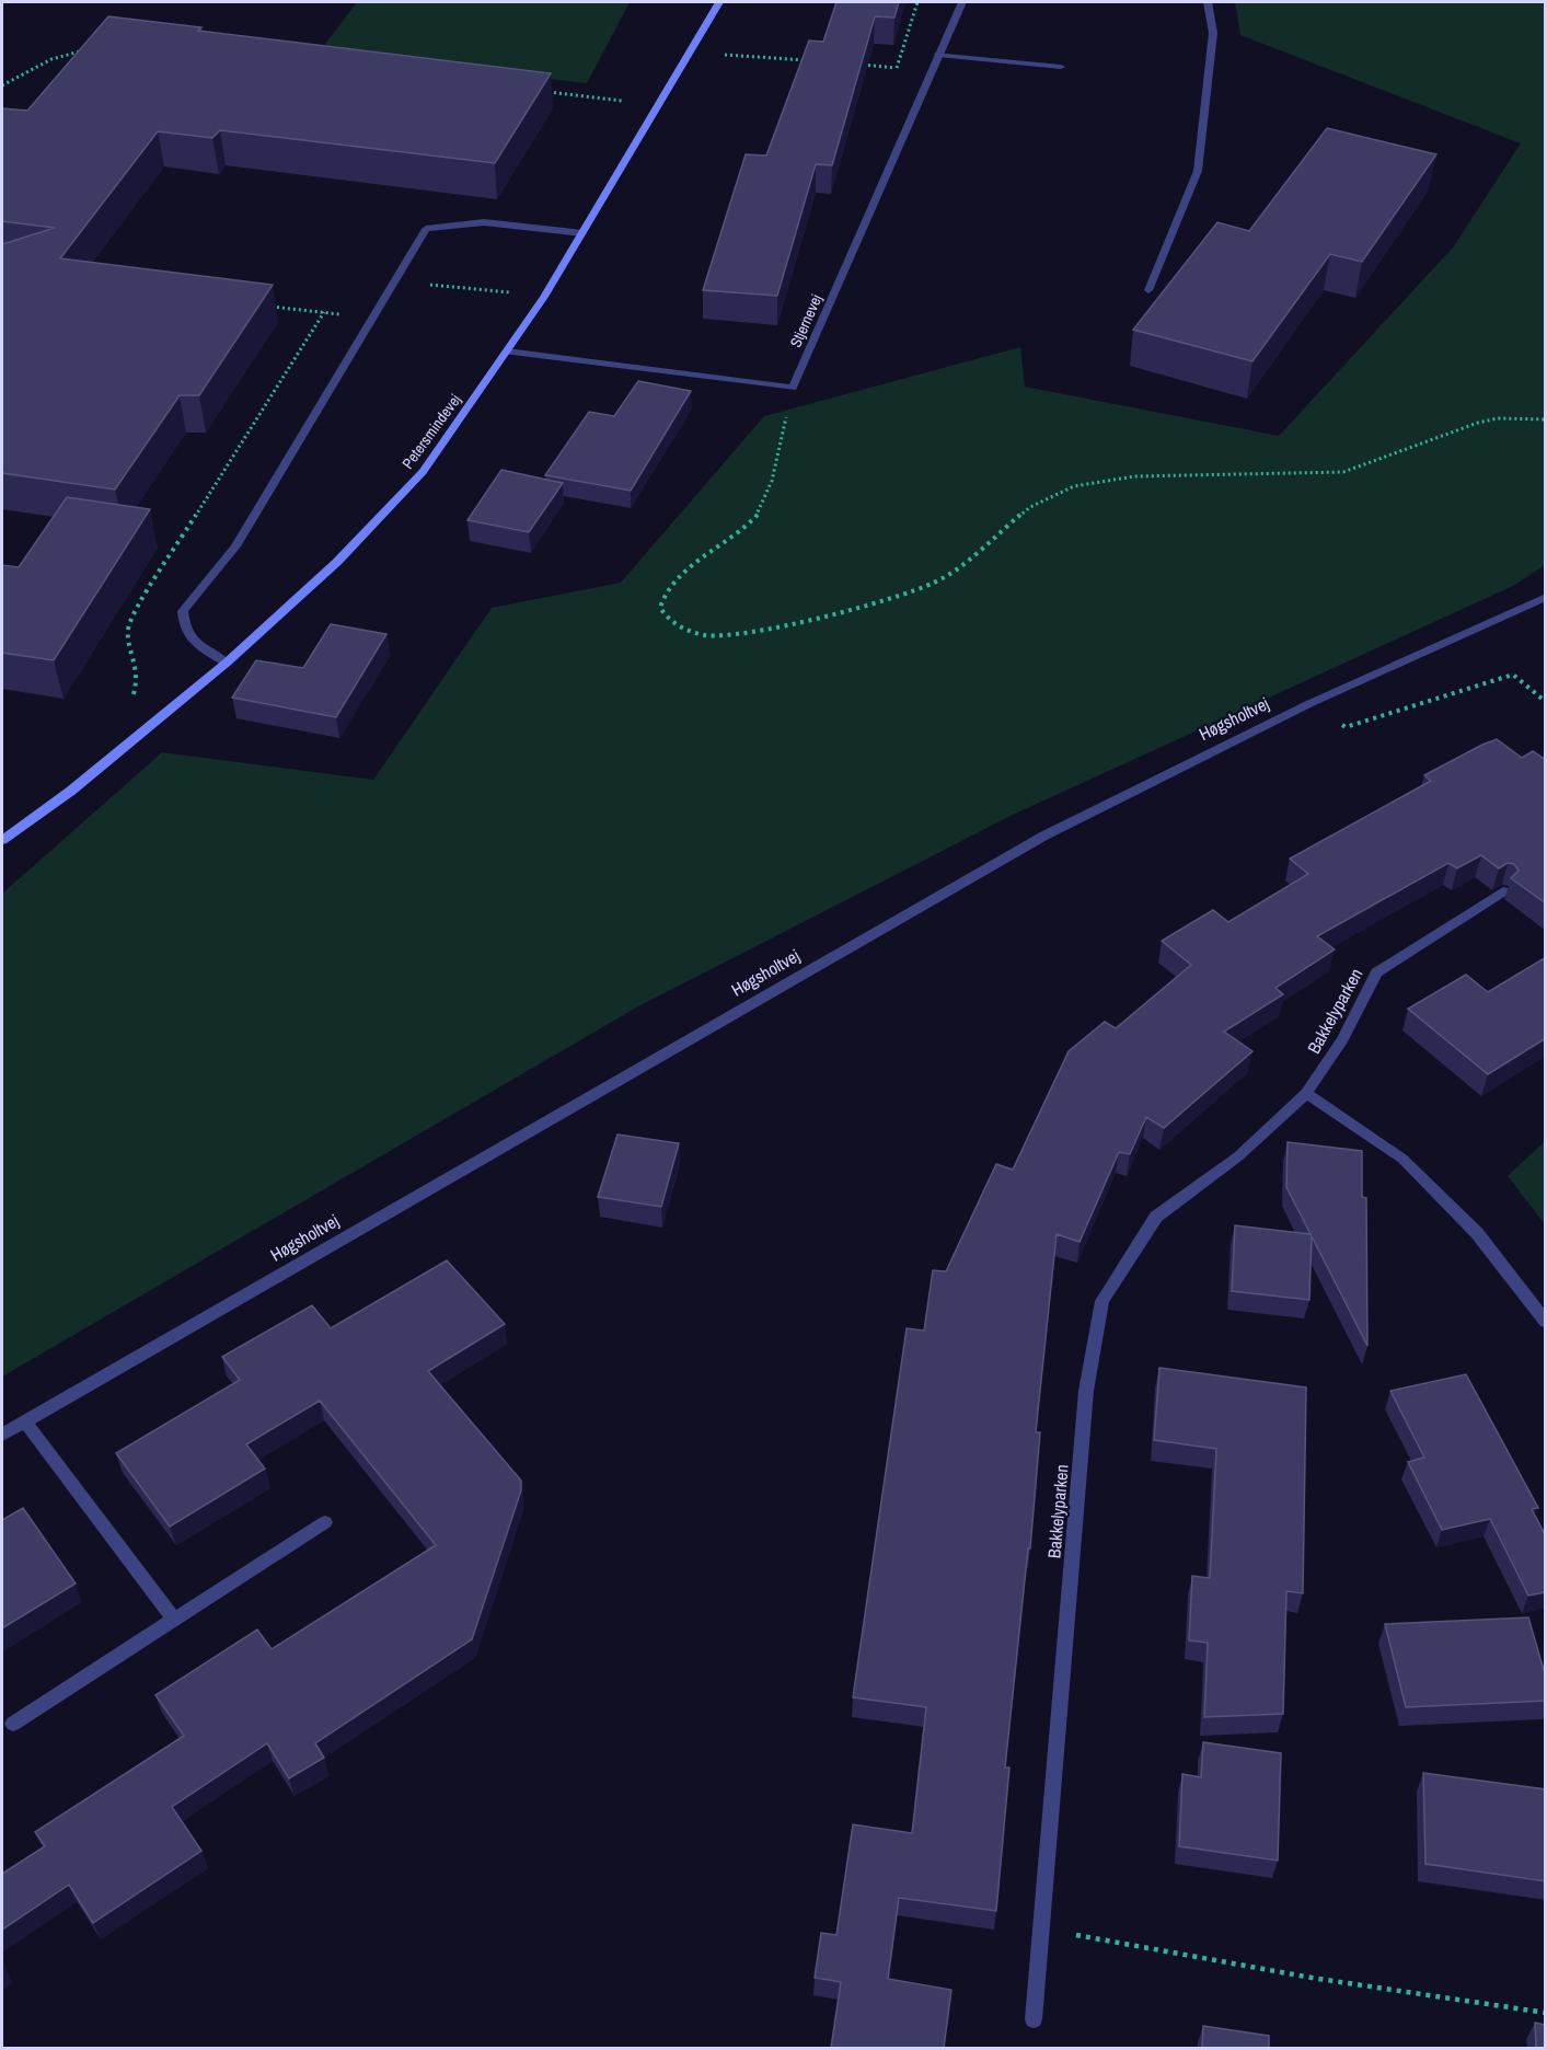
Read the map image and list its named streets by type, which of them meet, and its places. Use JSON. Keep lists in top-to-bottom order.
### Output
{
  "streets": {
    "street": [
      "Stjernevej",
      "Petersmindevej",
      "Høgsholtvej",
      "Bakkelyparken"
    ]
  }
}
